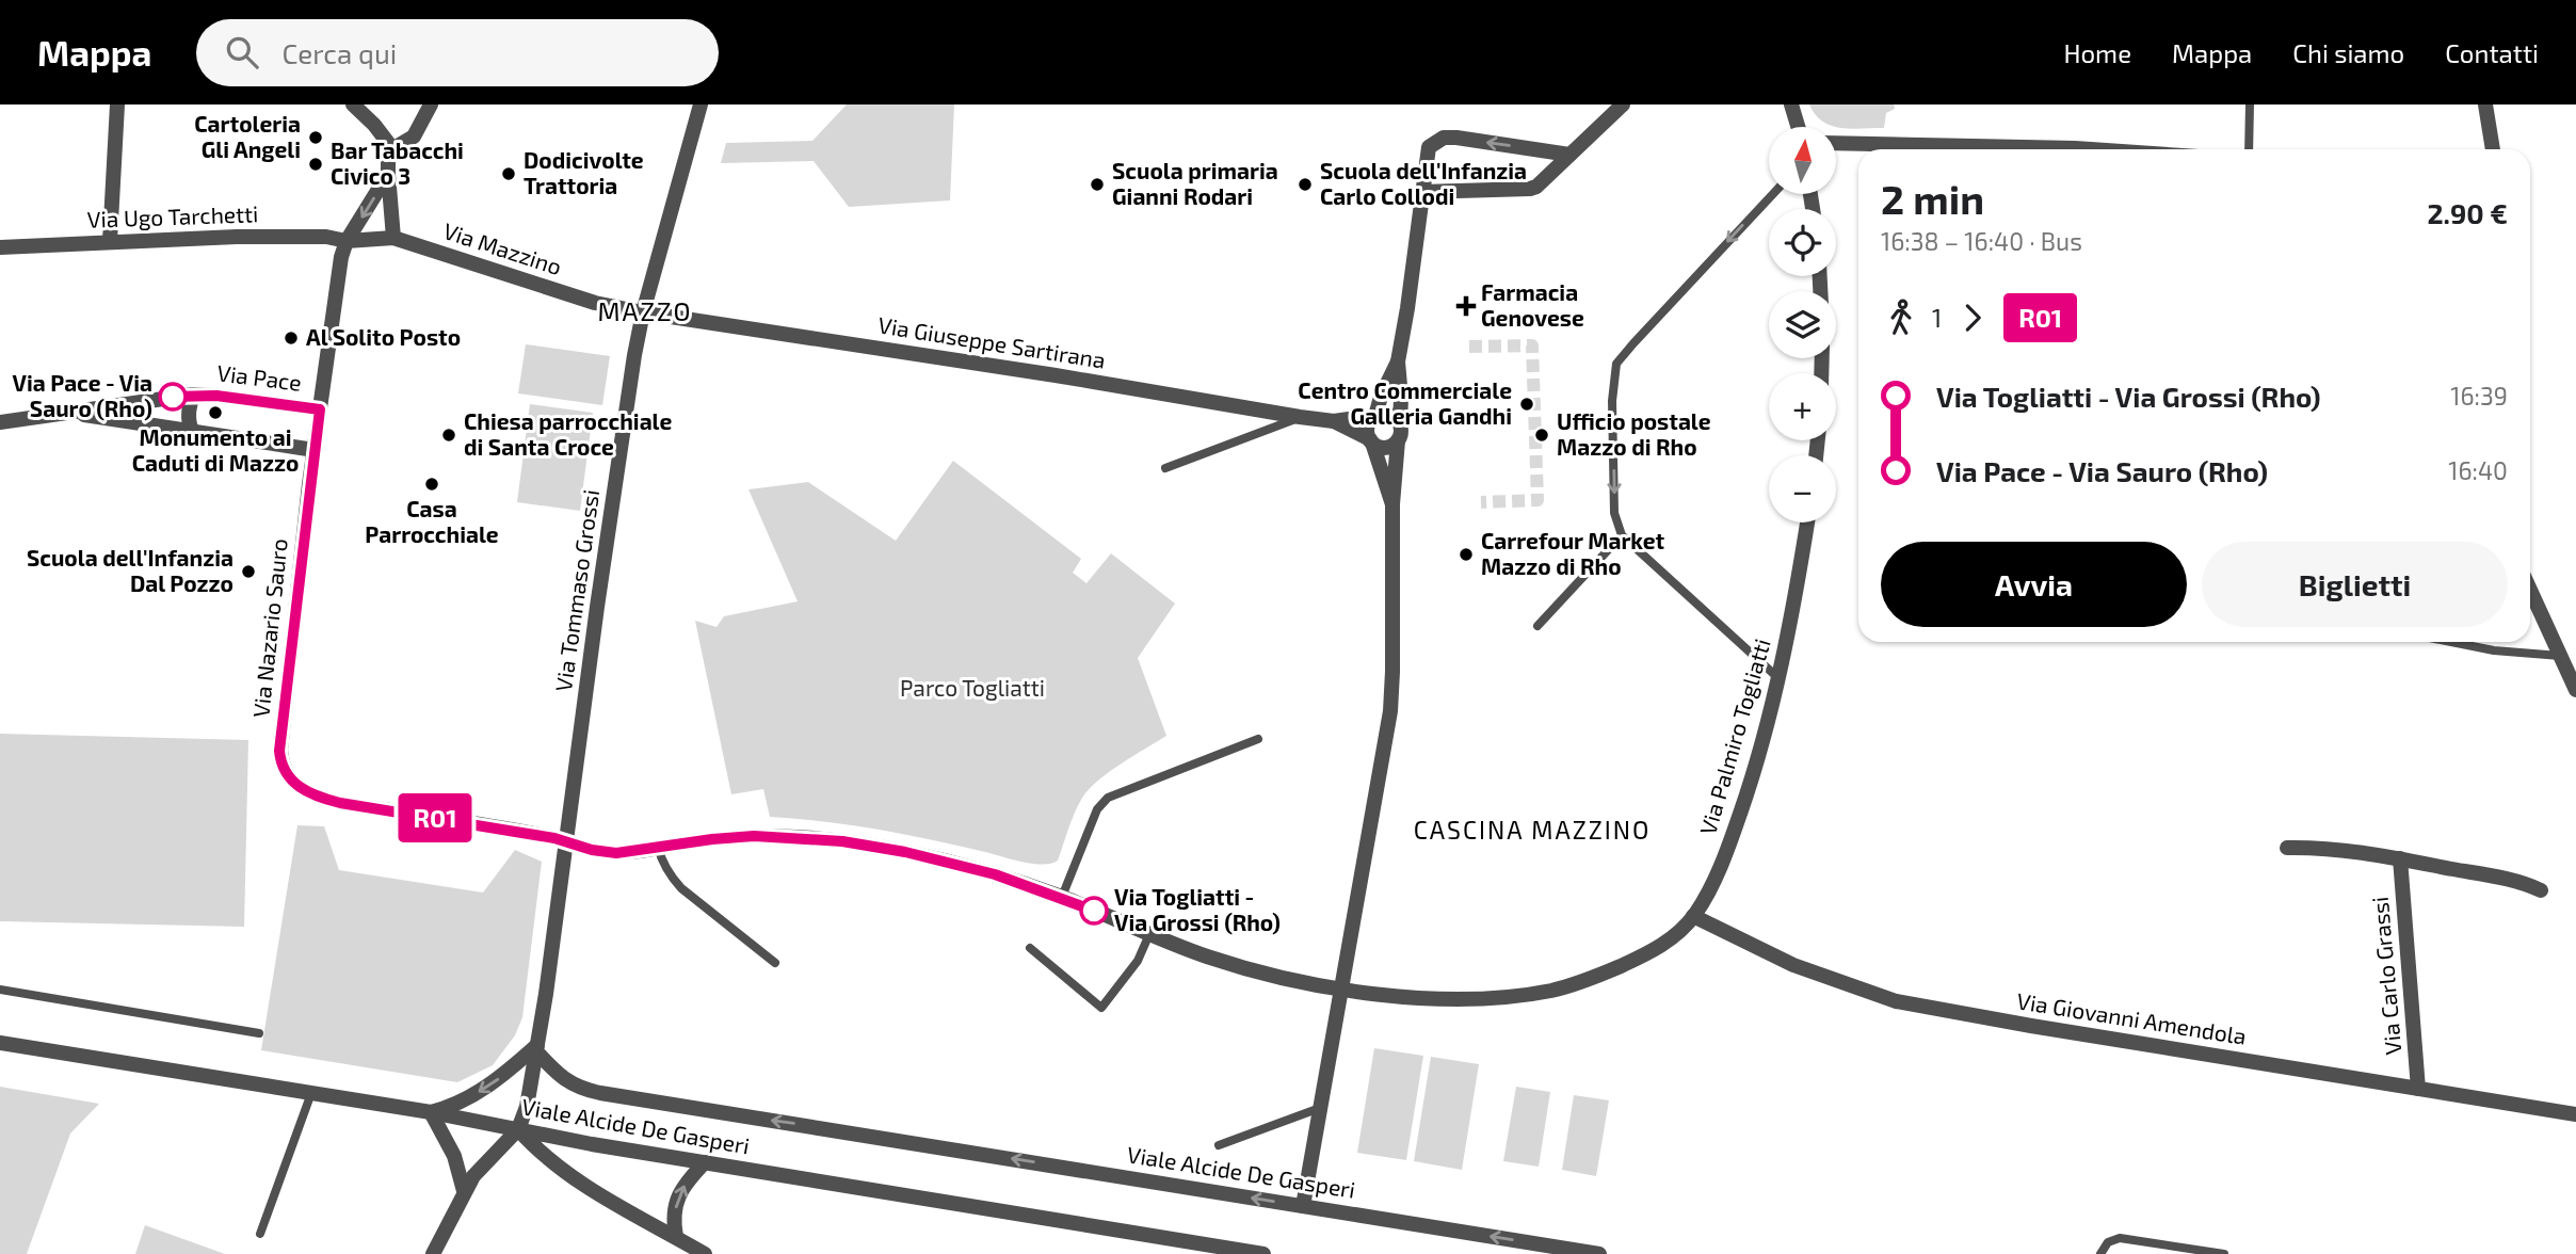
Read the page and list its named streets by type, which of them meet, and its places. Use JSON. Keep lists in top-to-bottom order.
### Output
{
  "streets": {
    "street": [
      "Via Ugo Tarchetti",
      "Via Mazzino",
      "Via Giuseppe Sartirana",
      "Via Pace",
      "Via Tommaso Grossi",
      "Via Nazario Sauro",
      "Via Palmiro Togliatti",
      "Via Carlo Grassi",
      "Via Giovanni Amendola",
      "Viale Alcide De Gasperi"
    ]
  },
  "crossings": [
    ["Via Ugo Tarchetti", "Via Mazzino"],
    ["Via Ugo Tarchetti", "Via Nazario Sauro"],
    ["Via Mazzino", "Via Giuseppe Sartirana"],
    ["Via Mazzino", "Via Tommaso Grossi"],
    ["Via Mazzino", "Via Nazario Sauro"],
    ["Via Giuseppe Sartirana", "Via Tommaso Grossi"],
    ["Via Pace", "Via Nazario Sauro"],
    ["Via Tommaso Grossi", "Via Nazario Sauro"],
    ["Via Tommaso Grossi", "Via Palmiro Togliatti"],
    ["Via Tommaso Grossi", "Viale Alcide De Gasperi"],
    ["Via Nazario Sauro", "Via Palmiro Togliatti"],
    ["Via Palmiro Togliatti", "Via Giovanni Amendola"],
    ["Via Carlo Grassi", "Via Giovanni Amendola"]
  ],
  "districts": ["MAZZO", "CASCINA MAZZINO"],
  "parks": ["Parco Togliatti"],
  "places": {
    "other": [
      "Cartoleria Gli Angeli",
      "Bar Tabacchi Civico 3",
      "Dodicivolte Trattoria",
      "Scuola primaria Gianni Rodari",
      "Scuola dell'Infanzia Carlo Collodi",
      "Al Solito Posto",
      "Via Pace - Via Sauro (Rho)",
      "Centro Commerciale Galleria Gandhi",
      "Monumento ai Caduti di Mazzo",
      "Chiesa parrocchiale di Santa Croce",
      "Ufficio postale Mazzo di Rho",
      "Casa Parrocchiale",
      "Carrefour Market Mazzo di Rho",
      "Scuola dell'Infanzia Dal Pozzo",
      "Via Togliatti - Via Grossi (Rho)"
    ],
    "health": ["Farmacia Genovese"]
  },
  "lines": ["bus line R01"],
  "north": "top",
  "page": {
    "header": "Mappa",
    "search": "Cerca qui",
    "nav": [
      "Home",
      "Mappa",
      "Chi siamo",
      "Contatti"
    ],
    "on_map": "R01",
    "map_buttons": ["+", "−"],
    "heading": ["2 min", "16:38 – 16:40 · Bus", "2.90 €"],
    "legs": ["1", "R01"],
    "list": [
      {
        "name": "Via Togliatti - Via Grossi (Rho)",
        "value": "16:39"
      },
      {
        "name": "Via Pace - Via Sauro (Rho)",
        "value": "16:40"
      }
    ],
    "buttons": ["Avvia", "Biglietti"]
  }
}
